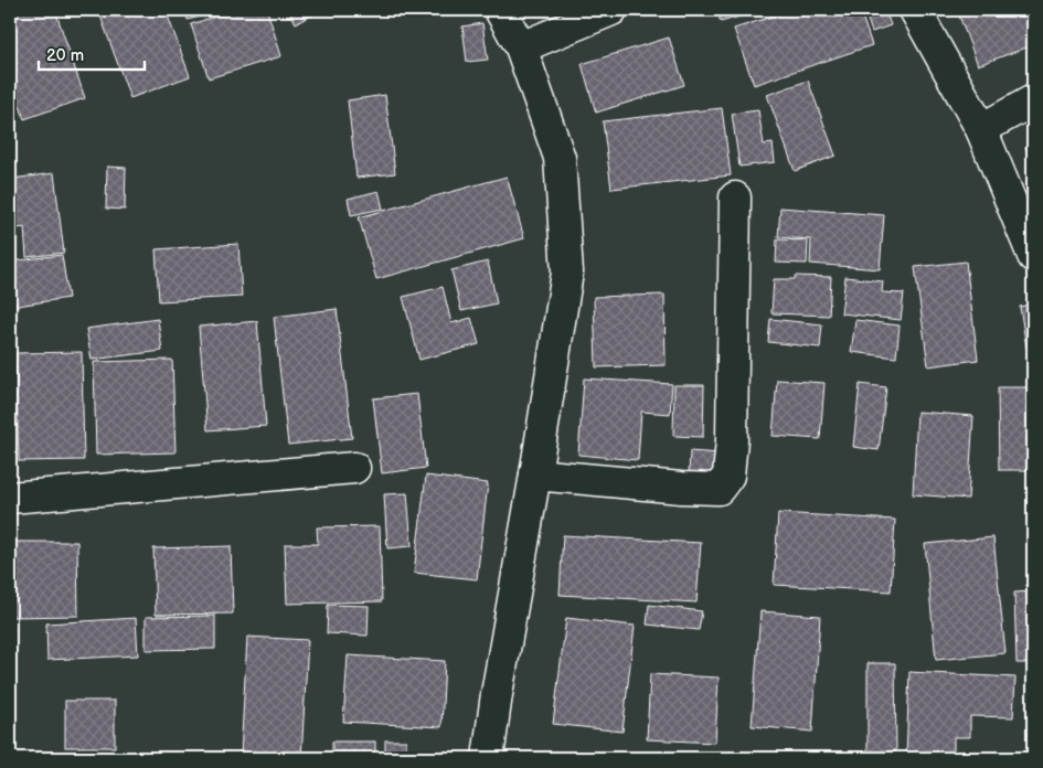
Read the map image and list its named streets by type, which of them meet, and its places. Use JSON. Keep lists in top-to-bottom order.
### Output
{
  "scale_bar": "20 m"
}
